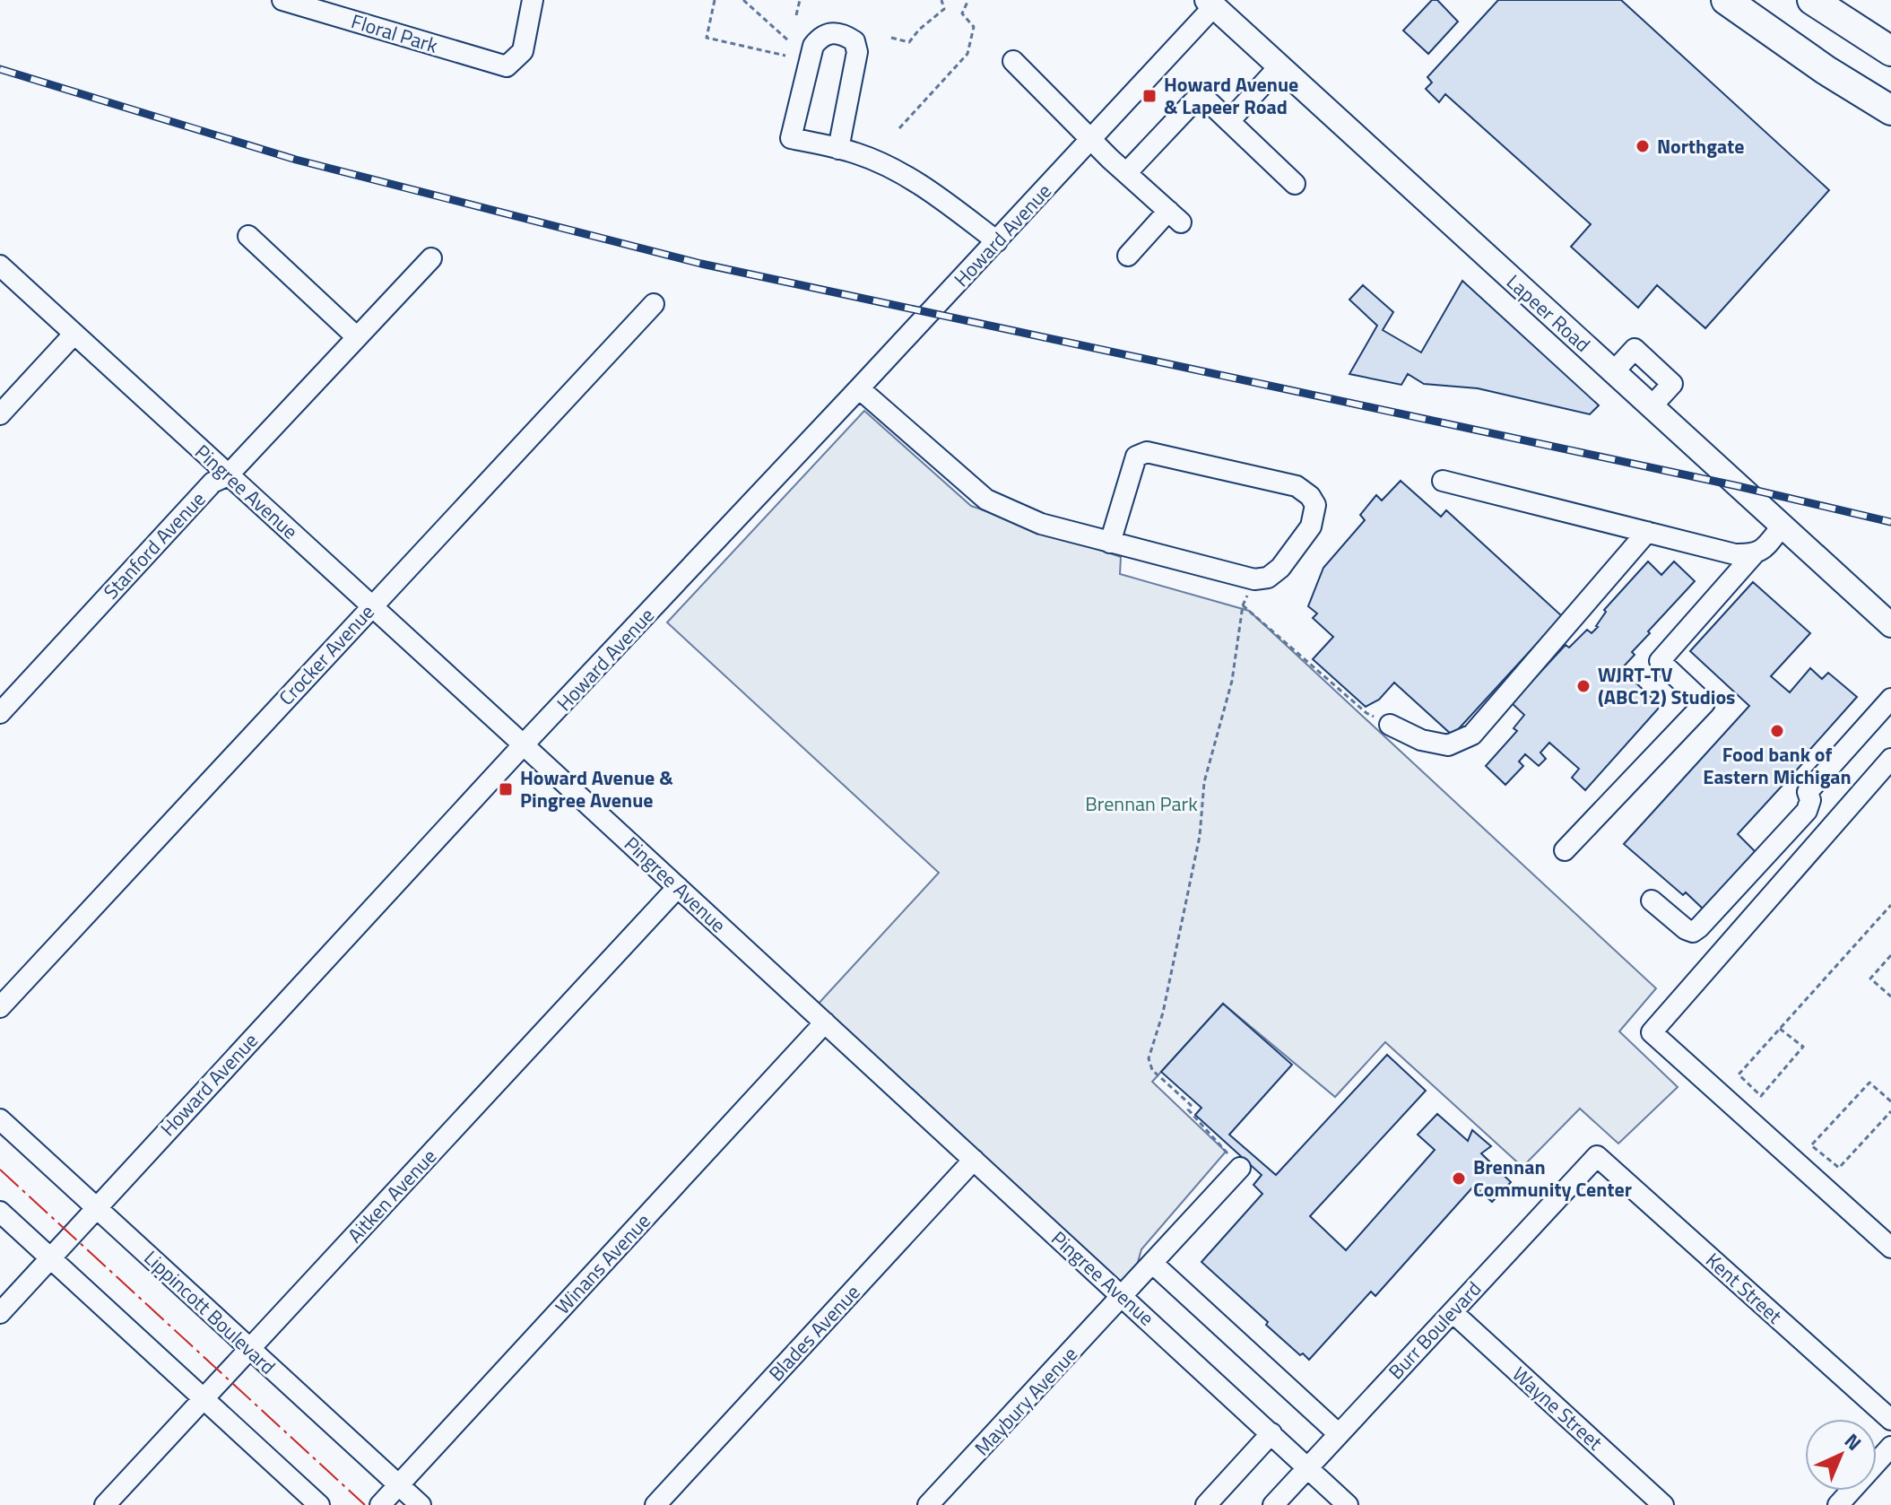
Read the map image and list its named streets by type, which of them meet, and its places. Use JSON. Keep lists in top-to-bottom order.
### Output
{
  "streets": {
    "main road": ["Lapeer Road"],
    "street": [
      "Floral Park",
      "Howard Avenue",
      "Pingree Avenue",
      "Stanford Avenue",
      "Crocker Avenue",
      "Aitken Avenue",
      "Winans Avenue",
      "Kent Street",
      "Lippincott Boulevard",
      "Burr Boulevard",
      "Blades Avenue",
      "Maybury Avenue",
      "Wayne Street"
    ]
  },
  "crossings": [
    ["Howard Avenue", "Lapeer Road"],
    ["Howard Avenue", "Pingree Avenue"],
    ["Howard Avenue", "Lippincott Boulevard"],
    ["Pingree Avenue", "Stanford Avenue"],
    ["Pingree Avenue", "Crocker Avenue"],
    ["Pingree Avenue", "Aitken Avenue"],
    ["Pingree Avenue", "Winans Avenue"],
    ["Pingree Avenue", "Burr Boulevard"],
    ["Pingree Avenue", "Blades Avenue"],
    ["Pingree Avenue", "Maybury Avenue"],
    ["Aitken Avenue", "Lippincott Boulevard"],
    ["Winans Avenue", "Lippincott Boulevard"],
    ["Kent Street", "Burr Boulevard"],
    ["Burr Boulevard", "Wayne Street"]
  ],
  "parks": ["Brennan Park"],
  "places": {
    "transit": ["Howard Avenue & Lapeer Road", "Howard Avenue & Pingree Avenue"],
    "other": [
      "Northgate",
      "WJRT-TV (ABC12) Studios",
      "Food bank of Eastern Michigan",
      "Brennan Community Center"
    ]
  },
  "north": "top right"
}
